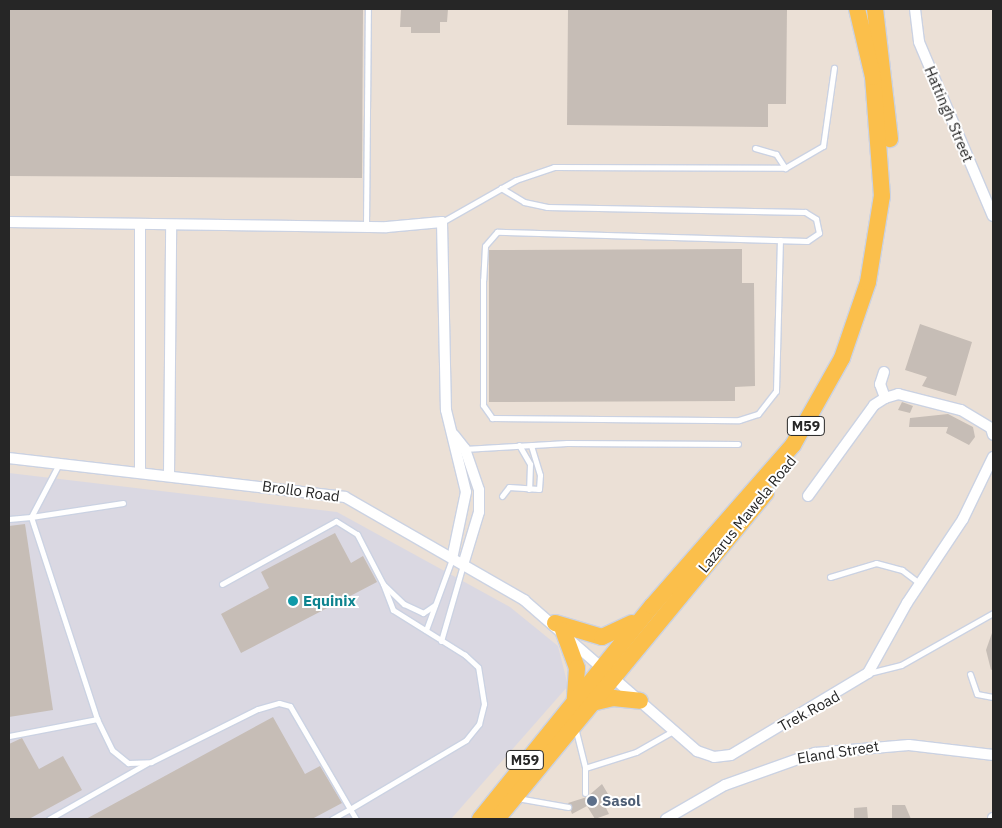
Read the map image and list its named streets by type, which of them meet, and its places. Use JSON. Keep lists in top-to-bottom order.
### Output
{
  "streets": {
    "main road": ["M59", "Lazarus Mawela Road"],
    "street": [
      "Hattingh Street",
      "Brollo Road",
      "Trek Road",
      "Eland Street"
    ]
  },
  "crossings": [
    ["M59", "Brollo Road"],
    ["M59", "Lazarus Mawela Road"],
    ["M59", "Trek Road"],
    ["Brollo Road", "Lazarus Mawela Road"],
    ["Brollo Road", "Trek Road"],
    ["Lazarus Mawela Road", "Trek Road"]
  ],
  "places": ["Equinix", "Sasol"]
}
